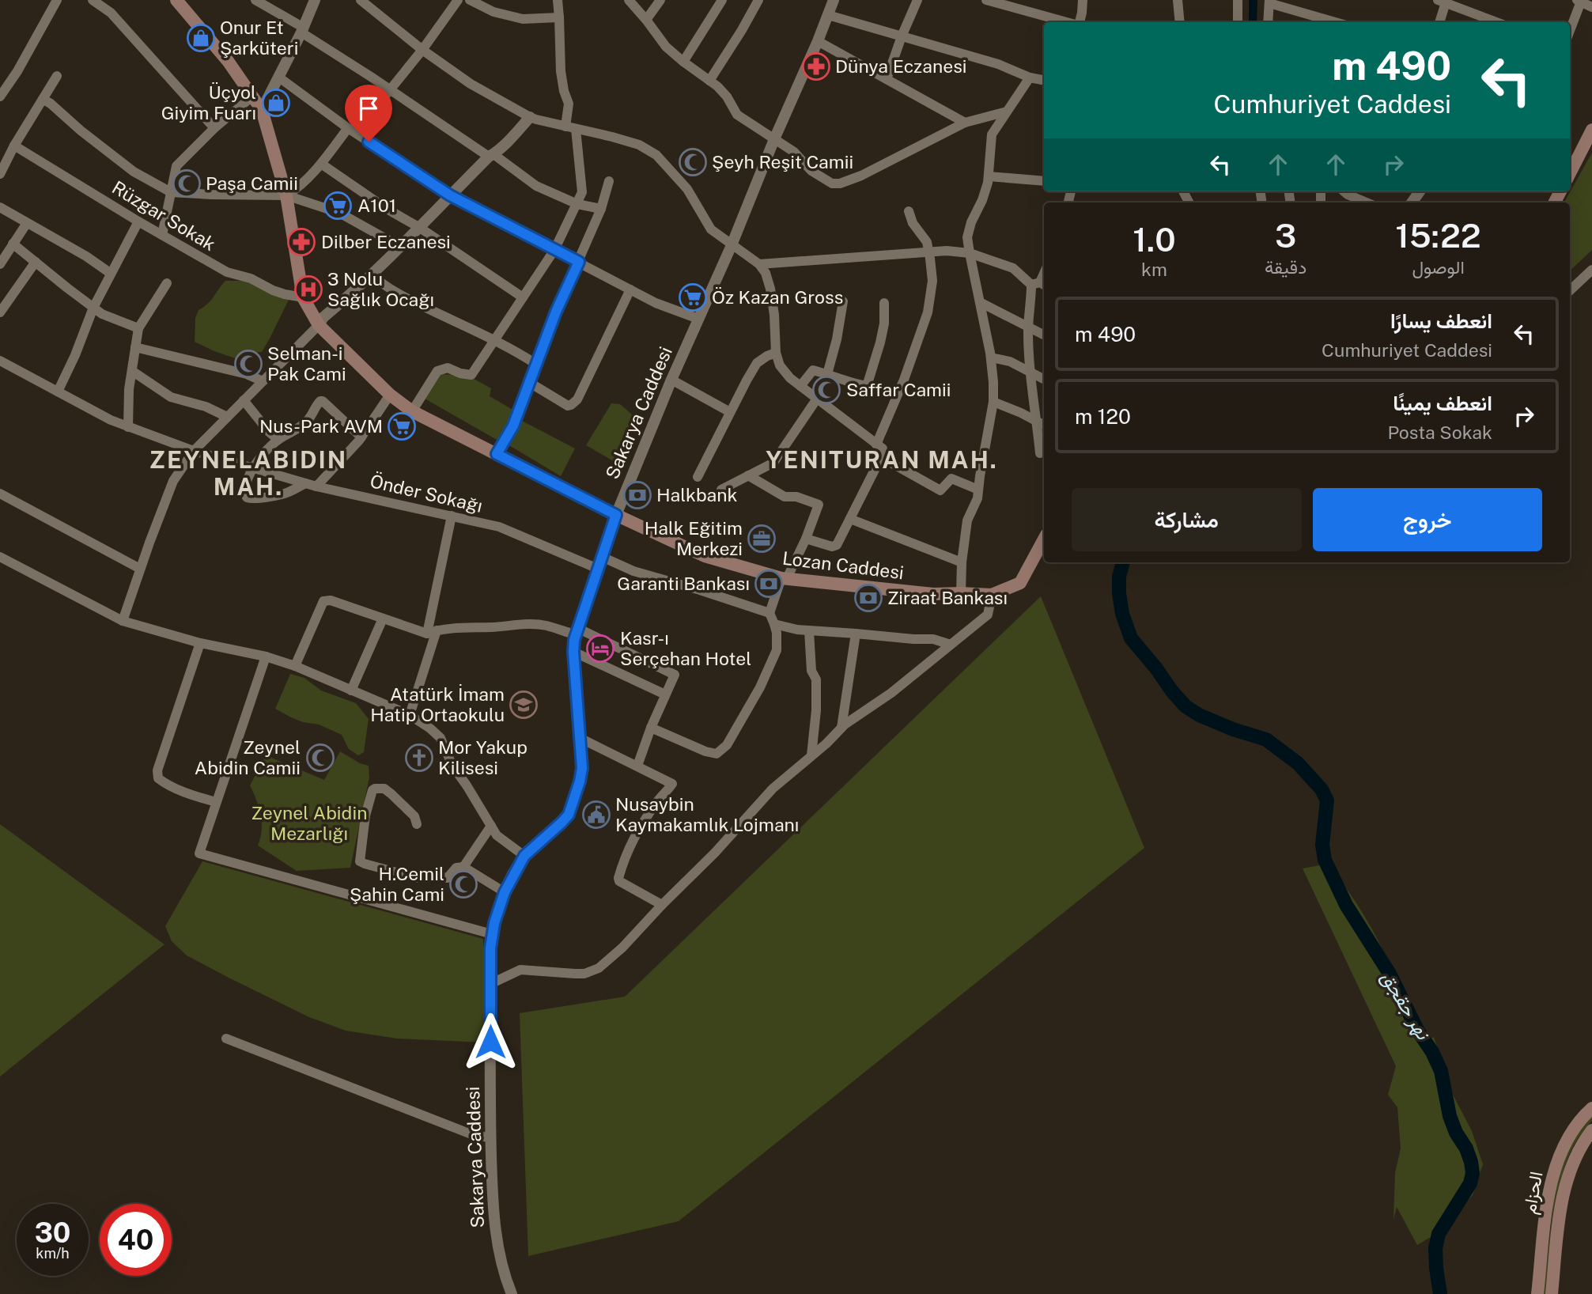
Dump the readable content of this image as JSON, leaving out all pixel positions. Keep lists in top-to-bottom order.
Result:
{
  "streets": {
    "main road": ["Lozan Caddesi", "الحزام"],
    "street": ["Rüzgar Sokak", "Sakarya Caddesi", "Önder Sokağı"]
  },
  "crossings": [
    ["Rüzgar Sokak", "Lozan Caddesi"],
    ["Sakarya Caddesi", "Önder Sokağı"],
    ["Sakarya Caddesi", "Lozan Caddesi"]
  ],
  "districts": ["ZEYNELABIDIN MAH.", "YENITURAN MAH."],
  "water": ["نهر جقجق"],
  "parks": ["Zeynel Abidin Mezarlığı"],
  "places": {
    "shop": ["Onur Et Şarküteri", "Üçyol Giyim Fuarı"],
    "pharmacy": ["Dünya Eczanesi", "Dilber Eczanesi"],
    "mosque": [
      "Şeyh Reşit Camii",
      "Paşa Camii",
      "Selman-i Pak Cami",
      "Saffar Camii",
      "Zeynel Abidin Camii",
      "H.Cemil Şahin Cami"
    ],
    "supermarket": ["A101", "Öz Kazan Gross", "Nus-Park AVM"],
    "hospital": ["3 Nolu Sağlık Ocağı"],
    "bank": ["Halkbank", "Garanti Bankası", "Ziraat Bankası"],
    "office": ["Halk Eğitim Merkezi"],
    "hotel": ["Kasr-ı Serçehan Hotel"],
    "school or university": ["Atatürk İmam Hatip Ortaokulu"],
    "church": ["Mor Yakup Kilisesi"],
    "public building": ["Nusaybin Kaymakamlık Lojmanı"]
  },
  "page": {
    "turn": ["490 m", "Cumhuriyet Caddesi"],
    "eta": [
      "15:22",
      "الوصول",
      "3",
      "دقيقة",
      "1.0",
      "km"
    ],
    "list": [
      {
        "name": "انعطف يسارًا",
        "note": "Cumhuriyet Caddesi",
        "value": "490 m"
      },
      {
        "name": "انعطف يمينًا",
        "note": "Posta Sokak",
        "value": "120 m"
      }
    ],
    "buttons": ["خروج", "مشاركة"],
    "speed": "30 km/h",
    "limit": "40"
  }
}
